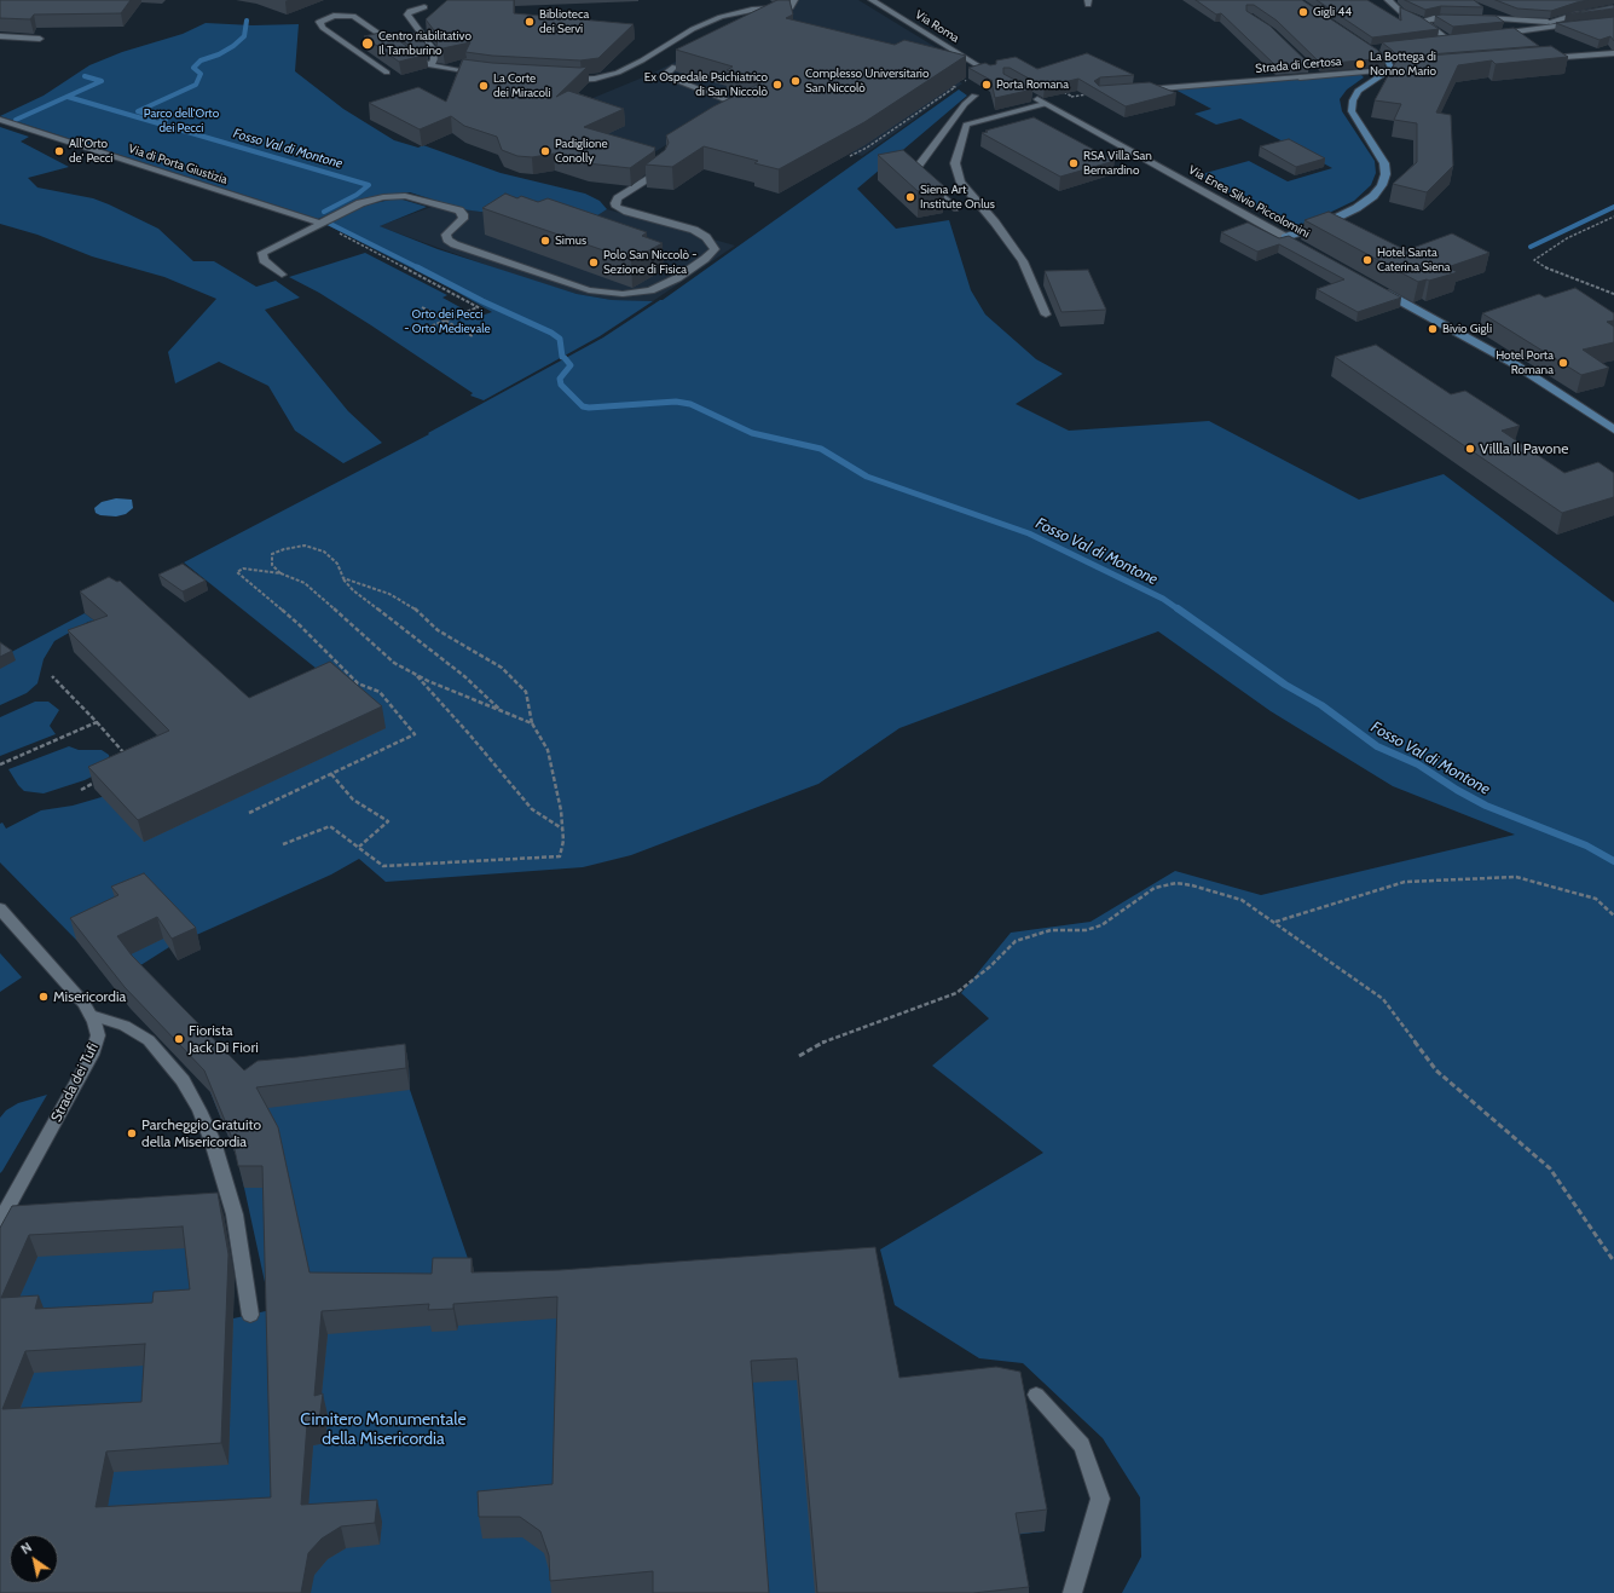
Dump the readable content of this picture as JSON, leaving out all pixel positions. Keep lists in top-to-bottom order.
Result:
{
  "streets": {
    "main road": ["Via Enea Silvio Piccolomini"],
    "street": [
      "Via Roma",
      "Strada di Certosa",
      "Via di Porta Giustizia",
      "Strada dei Tufi"
    ]
  },
  "water": ["Fosso Val di Montone"],
  "parks": ["Parco dell'Orto dei Pecci", "Orto dei Pecci - Orto Medievale", "Cimitero Monumentale della Misericordia"],
  "places": [
    "Gigli 44",
    "Biblioteca dei Servi",
    "Centro riabilitativo Il Tamburino",
    "La Bottega di Nonno Mario",
    "Complesso Universitario San Niccolò",
    "Ex Ospedale Psichiatrico di San Niccolò",
    "Porta Romana",
    "La Corte dei Miracoli",
    "All’Orto de' Pecci",
    "Padiglione Conolly",
    "RSA Villa San Bernardino",
    "Siena Art Institute Onlus",
    "Simus",
    "Hotel Santa Caterina Siena",
    "Polo San Niccolò - Sezione di Fisica",
    "Bivio Gigli",
    "Hotel Porta Romana",
    "Villla Il Pavone",
    "Misericordia",
    "Fiorista Jack Di Fiori",
    "Parcheggio Gratuito della Misericordia"
  ],
  "north": "top left"
}
